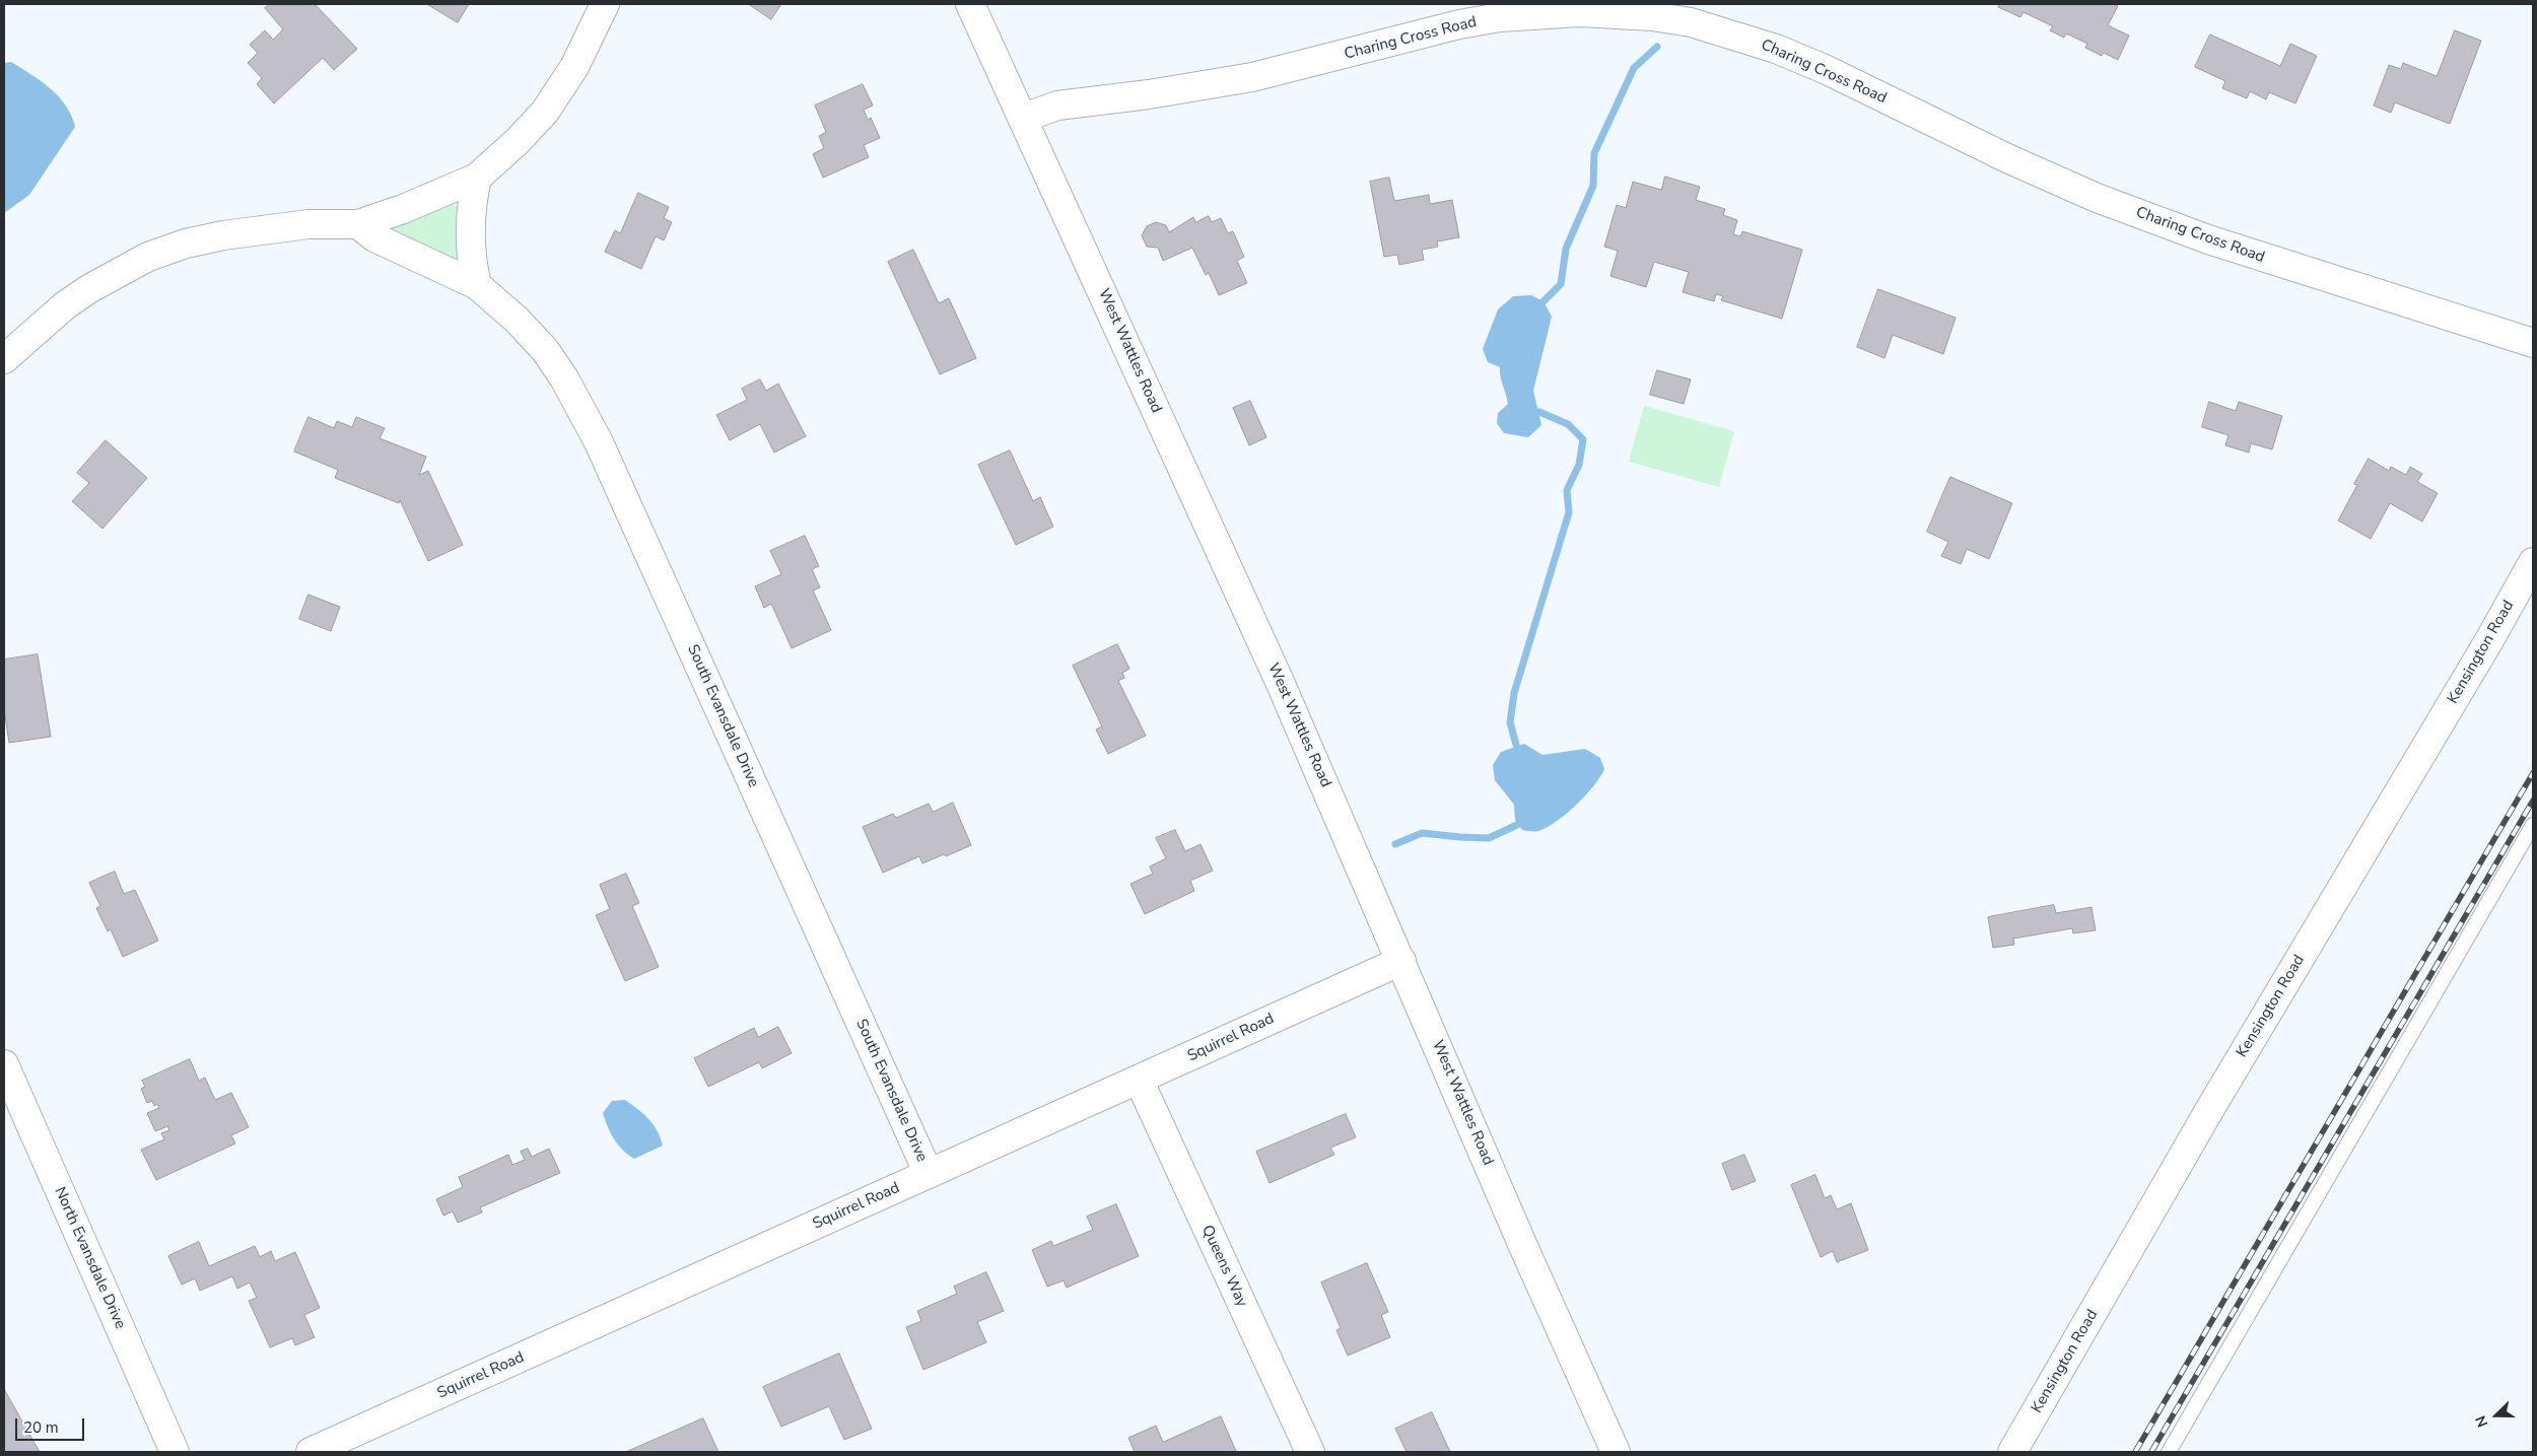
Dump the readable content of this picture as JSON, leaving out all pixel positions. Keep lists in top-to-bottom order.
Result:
{
  "streets": {
    "street": [
      "Charing Cross Road",
      "West Wattles Road",
      "Kensington Road",
      "South Evansdale Drive",
      "Squirrel Road",
      "North Evansdale Drive",
      "Queens Way"
    ]
  },
  "crossings": [
    ["Charing Cross Road", "West Wattles Road"],
    ["West Wattles Road", "Squirrel Road"],
    ["South Evansdale Drive", "Squirrel Road"],
    ["Squirrel Road", "Queens Way"]
  ],
  "scale_bar": "20 m",
  "north": "left"
}
